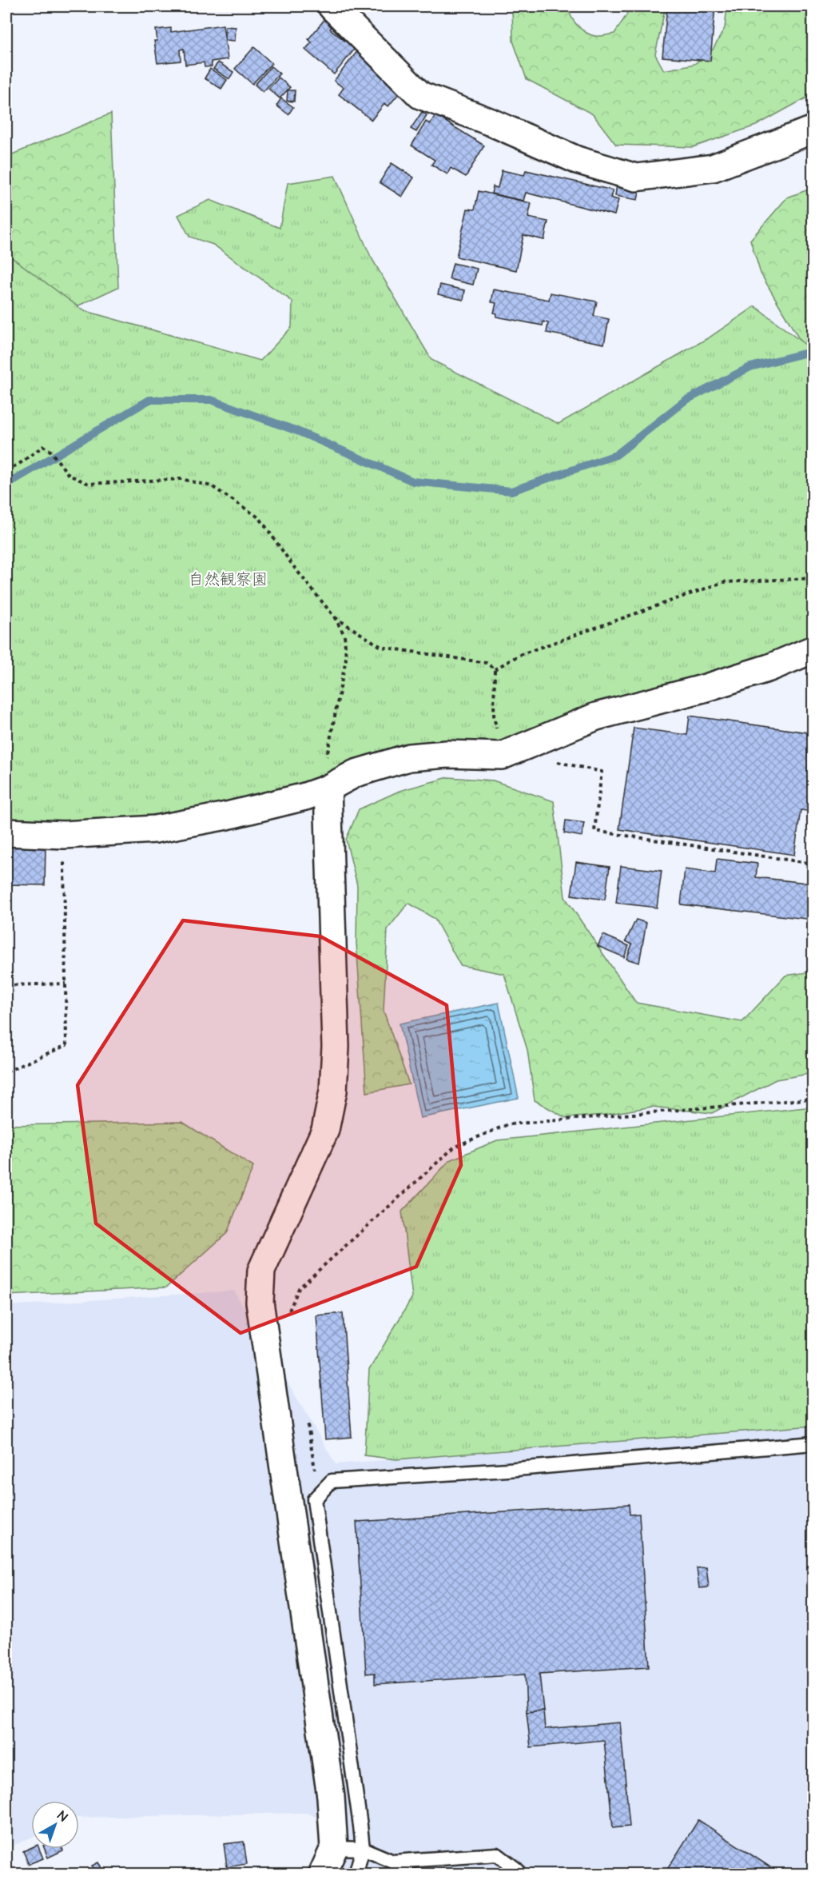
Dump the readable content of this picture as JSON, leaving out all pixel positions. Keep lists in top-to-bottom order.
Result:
{
  "parks": ["自然観察園"],
  "north": "top right"
}
